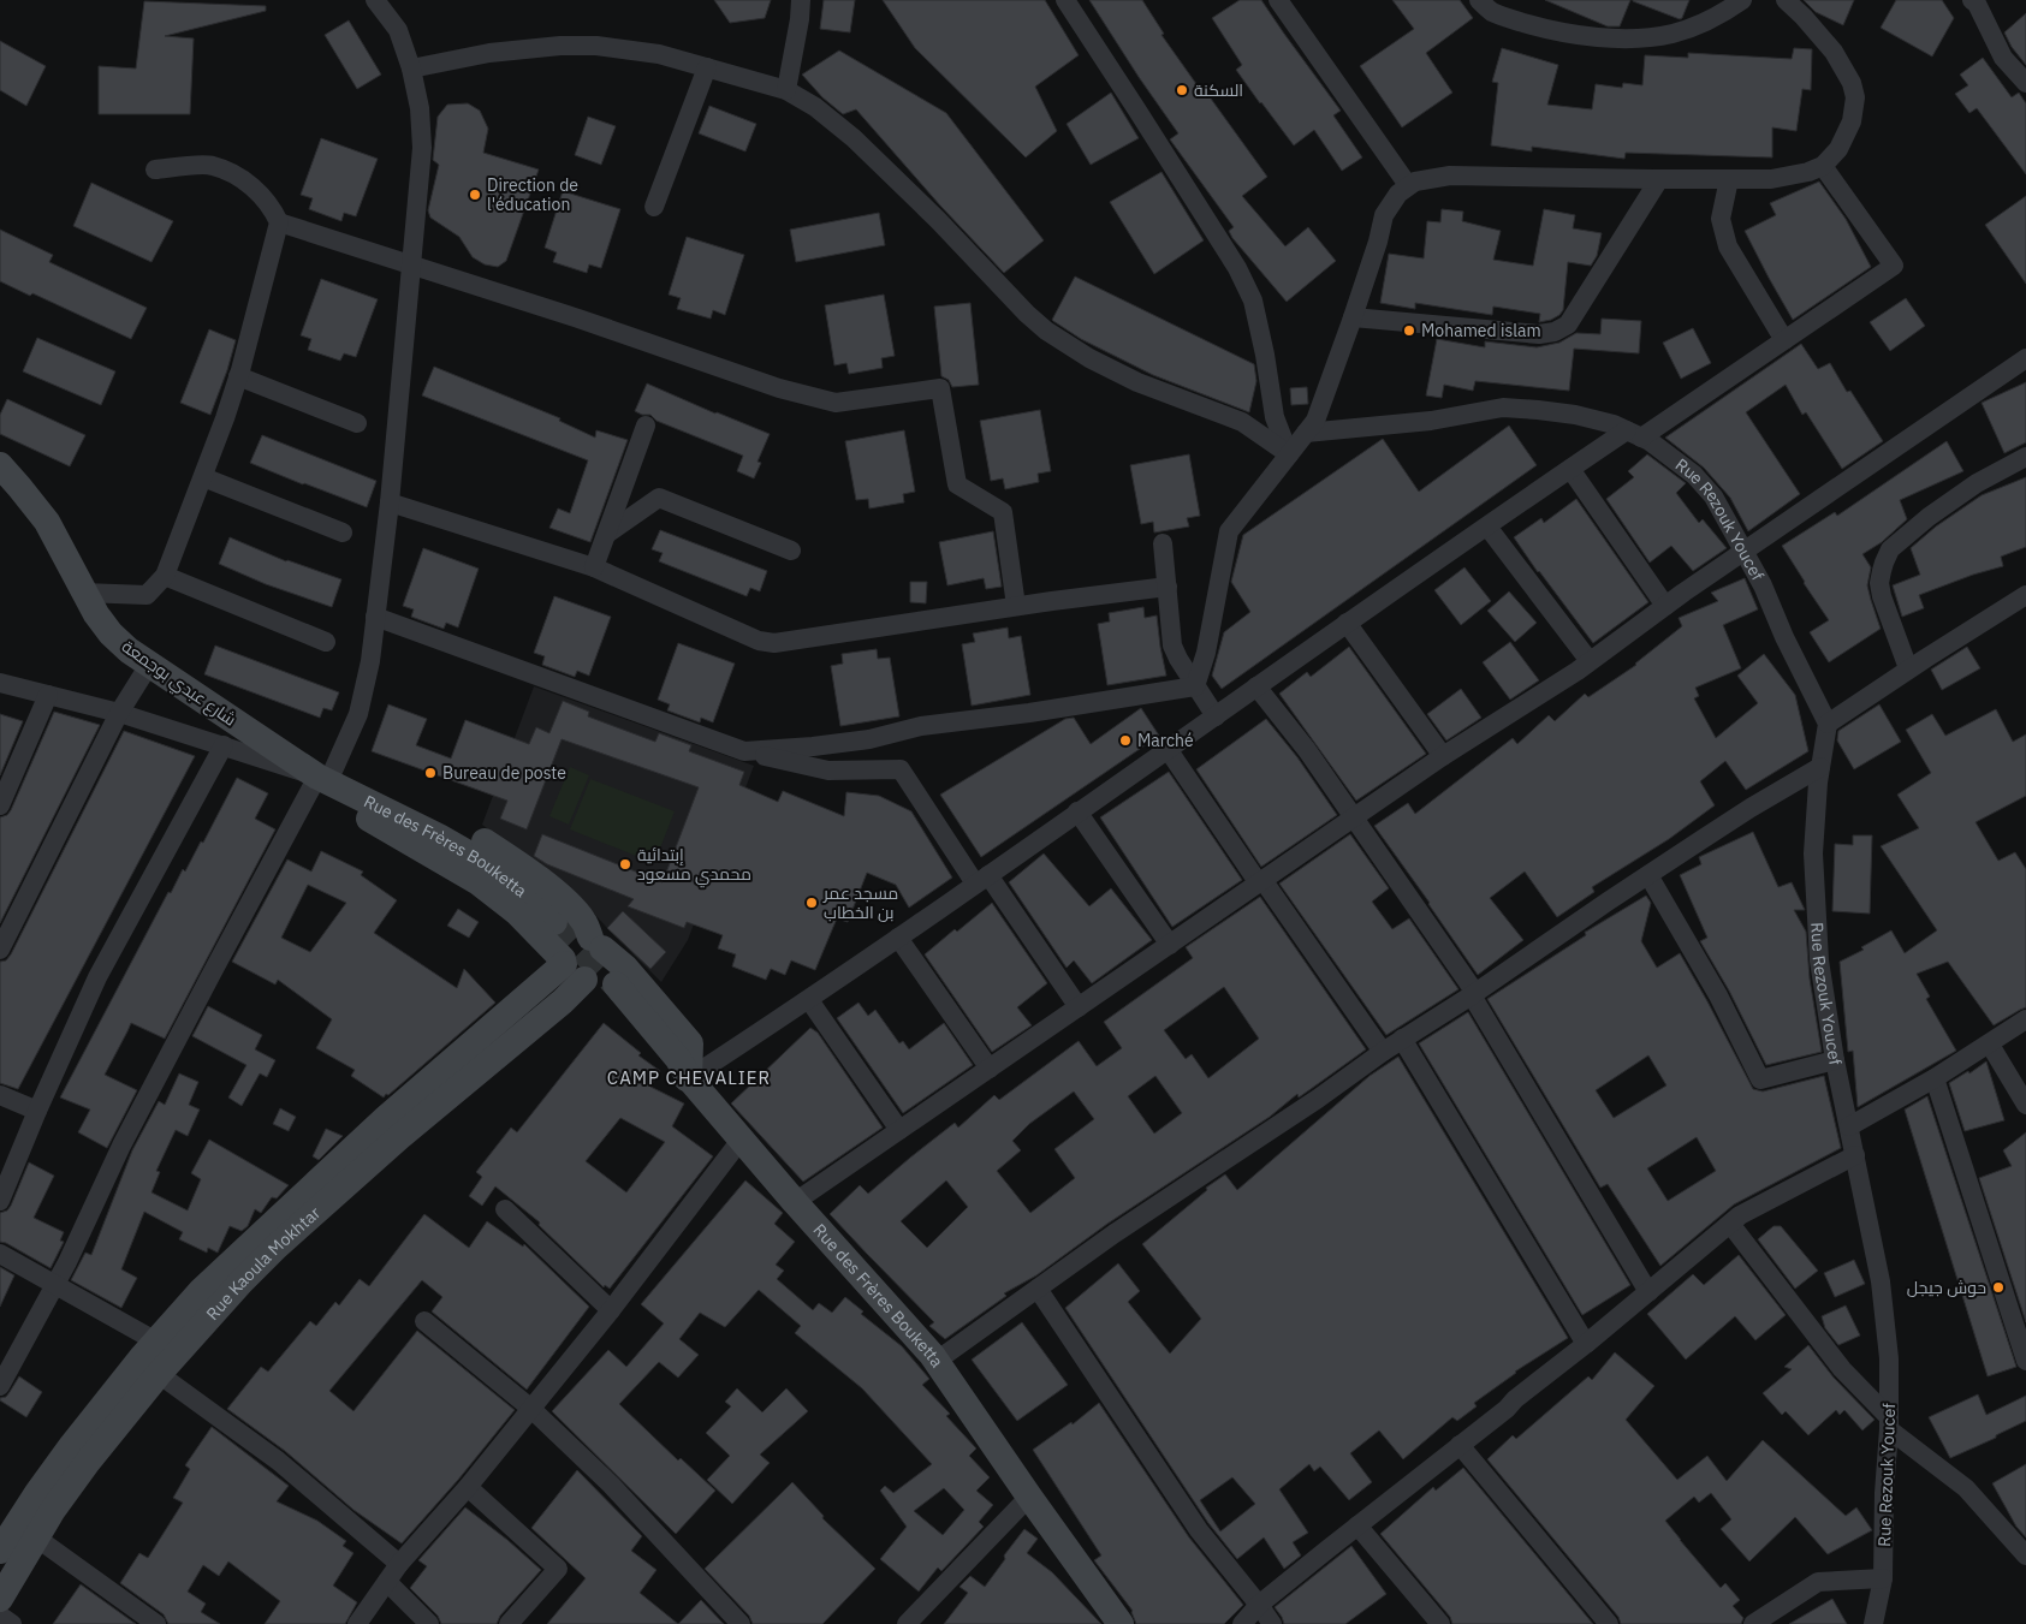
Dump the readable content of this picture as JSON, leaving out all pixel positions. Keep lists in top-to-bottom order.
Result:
{
  "streets": {
    "main road": ["شارع عبدي بوجمعة", "Rue des Frères Bouketta", "Rue Kaoula Mokhtar"],
    "street": ["Rue Rezouk Youcef"]
  },
  "crossings": [
    ["شارع عبدي بوجمعة", "Rue des Frères Bouketta"]
  ],
  "districts": ["CAMP CHEVALIER"],
  "places": [
    "السكنة",
    "Direction de l'éducation",
    "Mohamed islam",
    "Marché",
    "Bureau de poste",
    "إبتدائية محمدي مسعود",
    "مسجد عمر بن الخطاب",
    "حوش جيجل"
  ]
}
